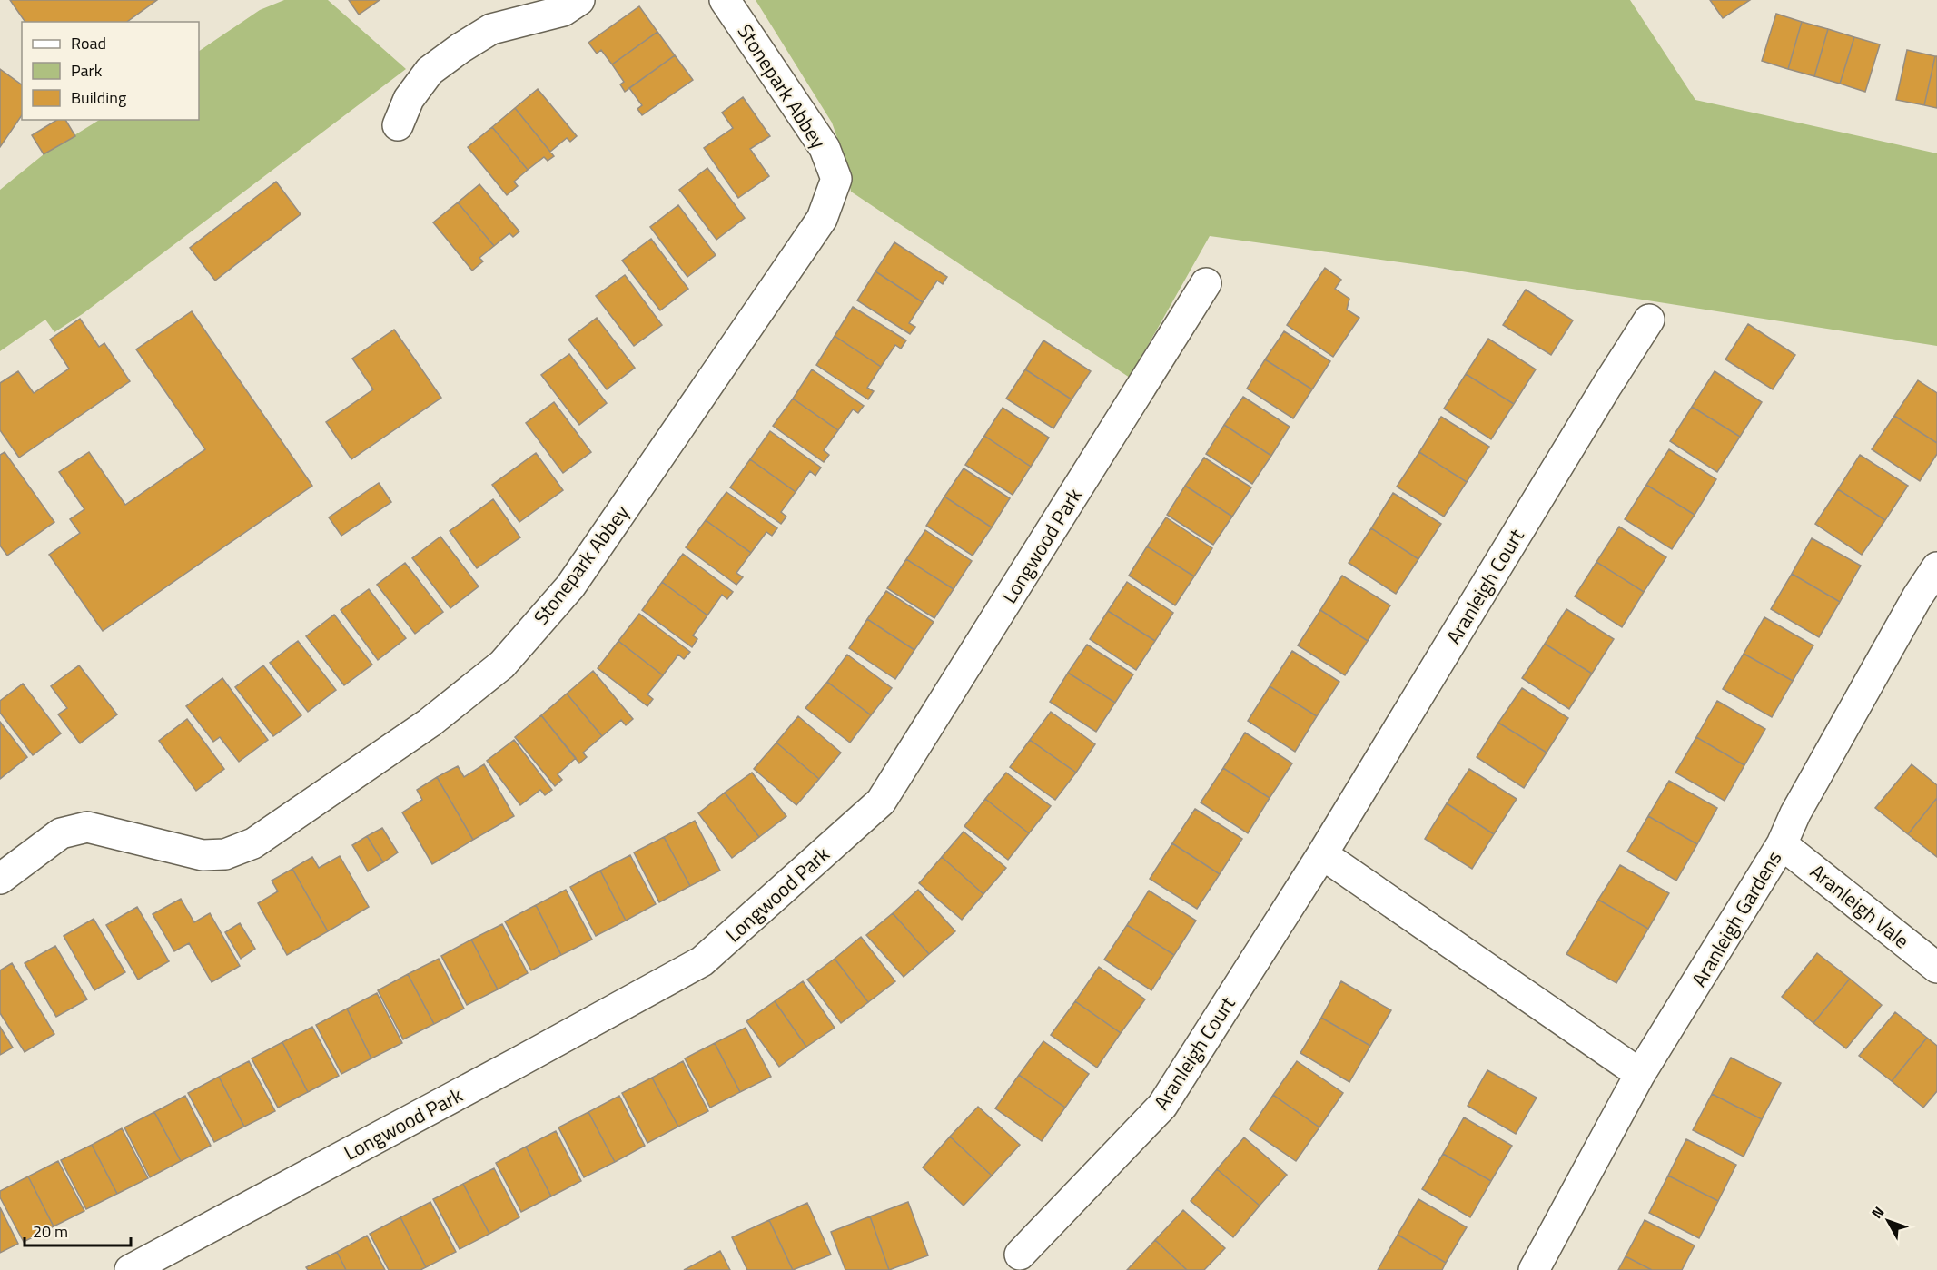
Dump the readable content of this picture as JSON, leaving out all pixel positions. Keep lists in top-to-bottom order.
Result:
{
  "streets": {
    "street": [
      "Stonepark Abbey",
      "Longwood Park",
      "Aranleigh Court",
      "Aranleigh Vale",
      "Aranleigh Gardens"
    ]
  },
  "crossings": [
    ["Aranleigh Vale", "Aranleigh Gardens"]
  ],
  "legend": ["Road", "Park", "Building"],
  "scale_bar": "20 m",
  "north": "top left"
}
